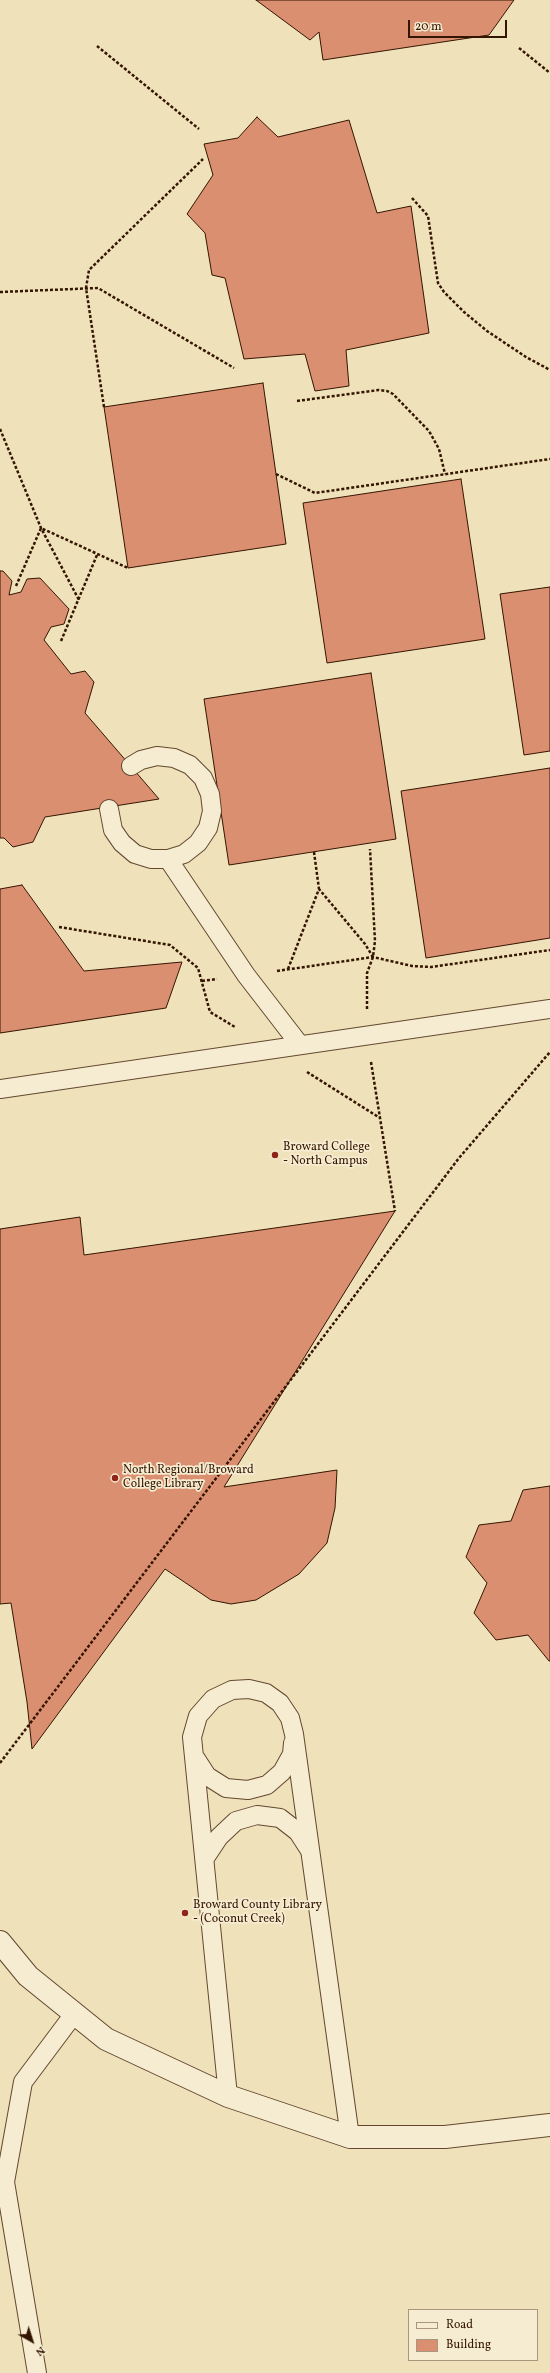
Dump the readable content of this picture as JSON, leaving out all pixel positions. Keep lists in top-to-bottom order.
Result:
{
  "places": ["Broward College - North Campus", "North Regional/Broward College Library", "Broward County Library - (Coconut Creek)"],
  "legend": ["Road", "Building"],
  "scale_bar": "20 m",
  "north": "bottom right"
}
